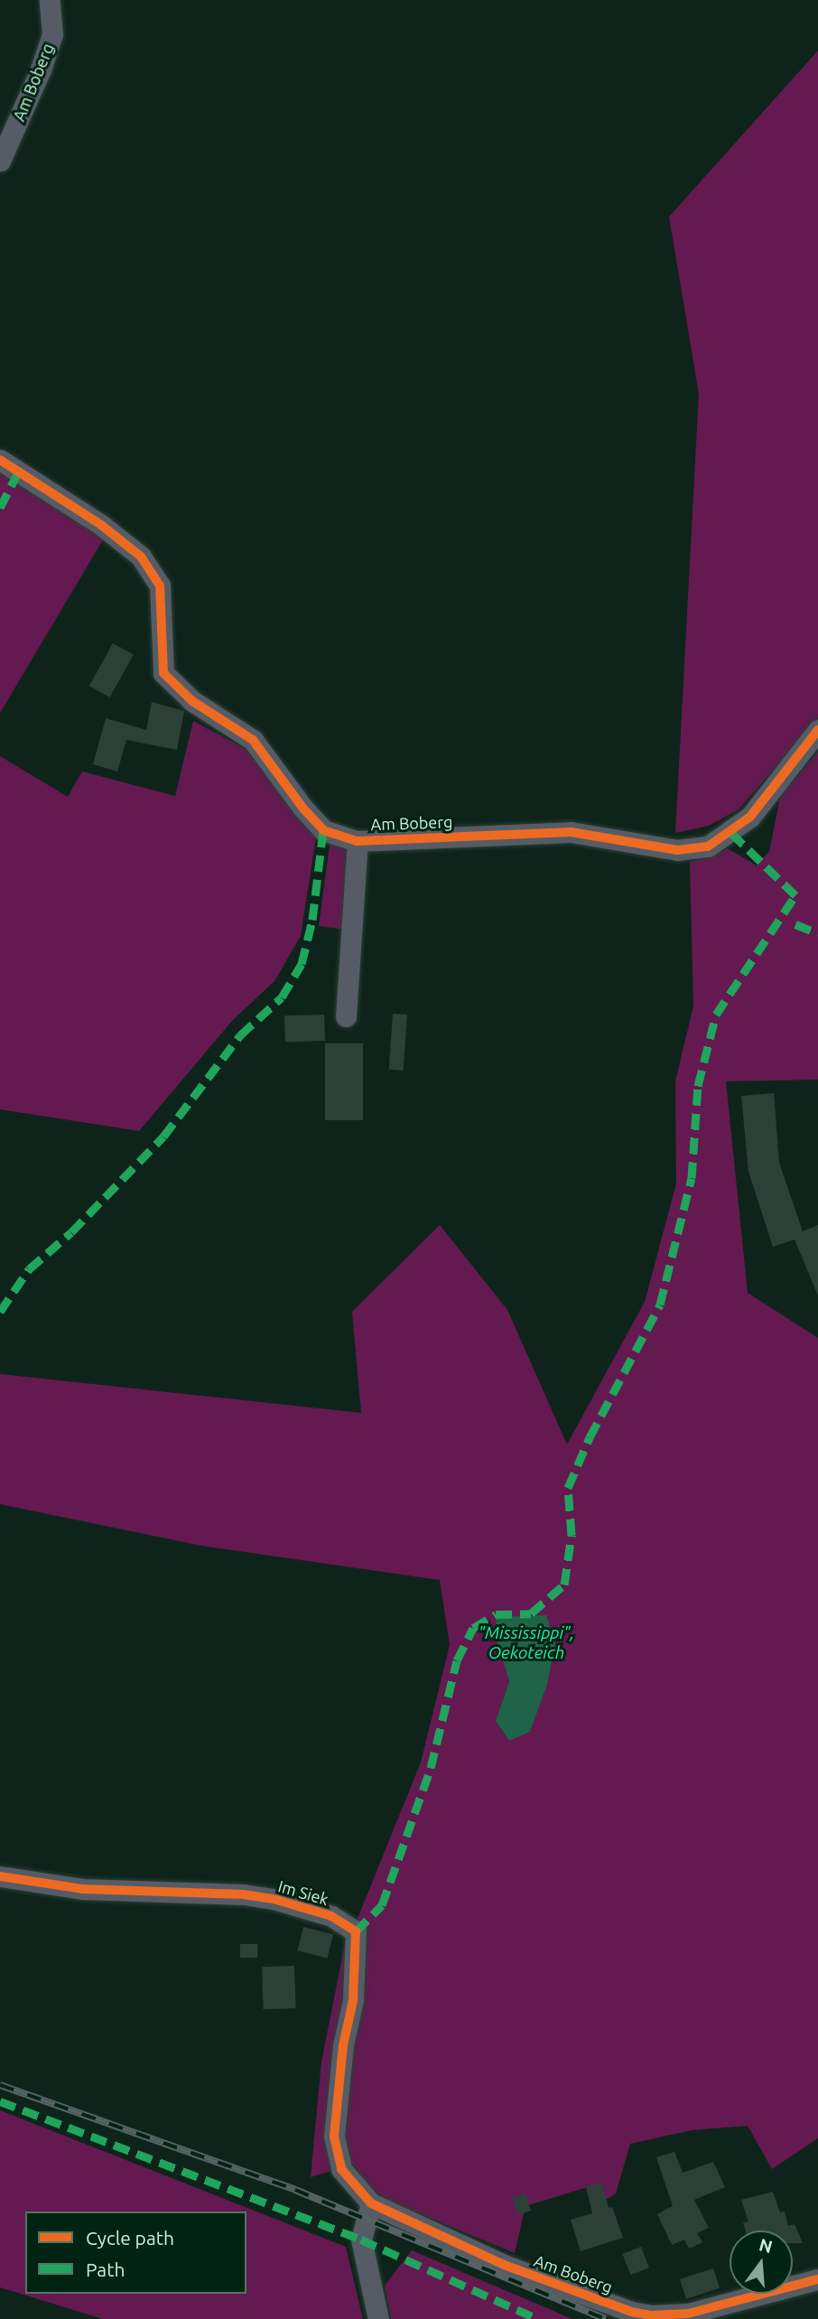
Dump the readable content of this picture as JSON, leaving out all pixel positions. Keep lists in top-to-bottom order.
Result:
{
  "streets": {
    "street": ["Am Boberg", "Im Siek"]
  },
  "crossings": [
    ["Am Boberg", "Im Siek"]
  ],
  "water": ["\"Mississippi\", Oekoteich"],
  "legend": ["Cycle path", "Path"],
  "north": "top"
}
